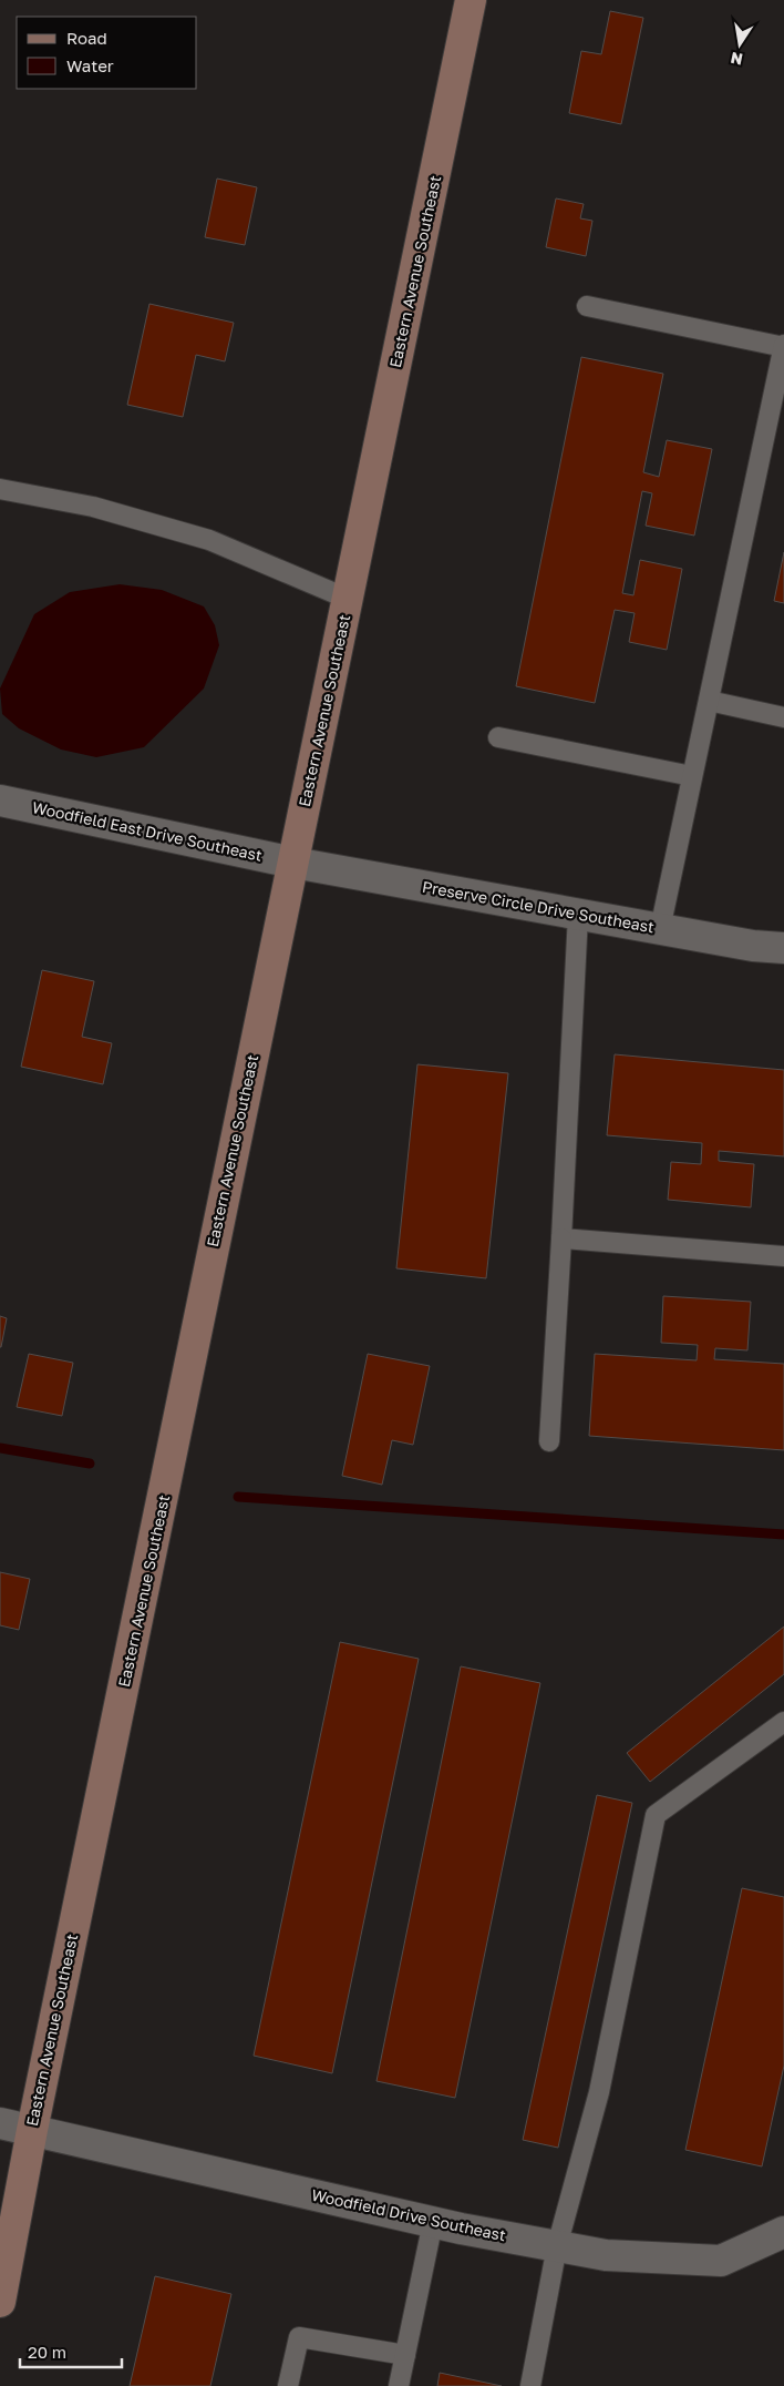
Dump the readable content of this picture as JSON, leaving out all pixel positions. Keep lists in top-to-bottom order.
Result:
{
  "streets": {
    "street": [
      "Eastern Avenue Southeast",
      "Woodfield East Drive Southeast",
      "Preserve Circle Drive Southeast",
      "Woodfield Drive Southeast"
    ]
  },
  "crossings": [
    ["Eastern Avenue Southeast", "Woodfield East Drive Southeast"],
    ["Eastern Avenue Southeast", "Preserve Circle Drive Southeast"],
    ["Eastern Avenue Southeast", "Woodfield Drive Southeast"],
    ["Woodfield East Drive Southeast", "Preserve Circle Drive Southeast"]
  ],
  "legend": ["Road", "Water"],
  "scale_bar": "20 m",
  "north": "bottom"
}
